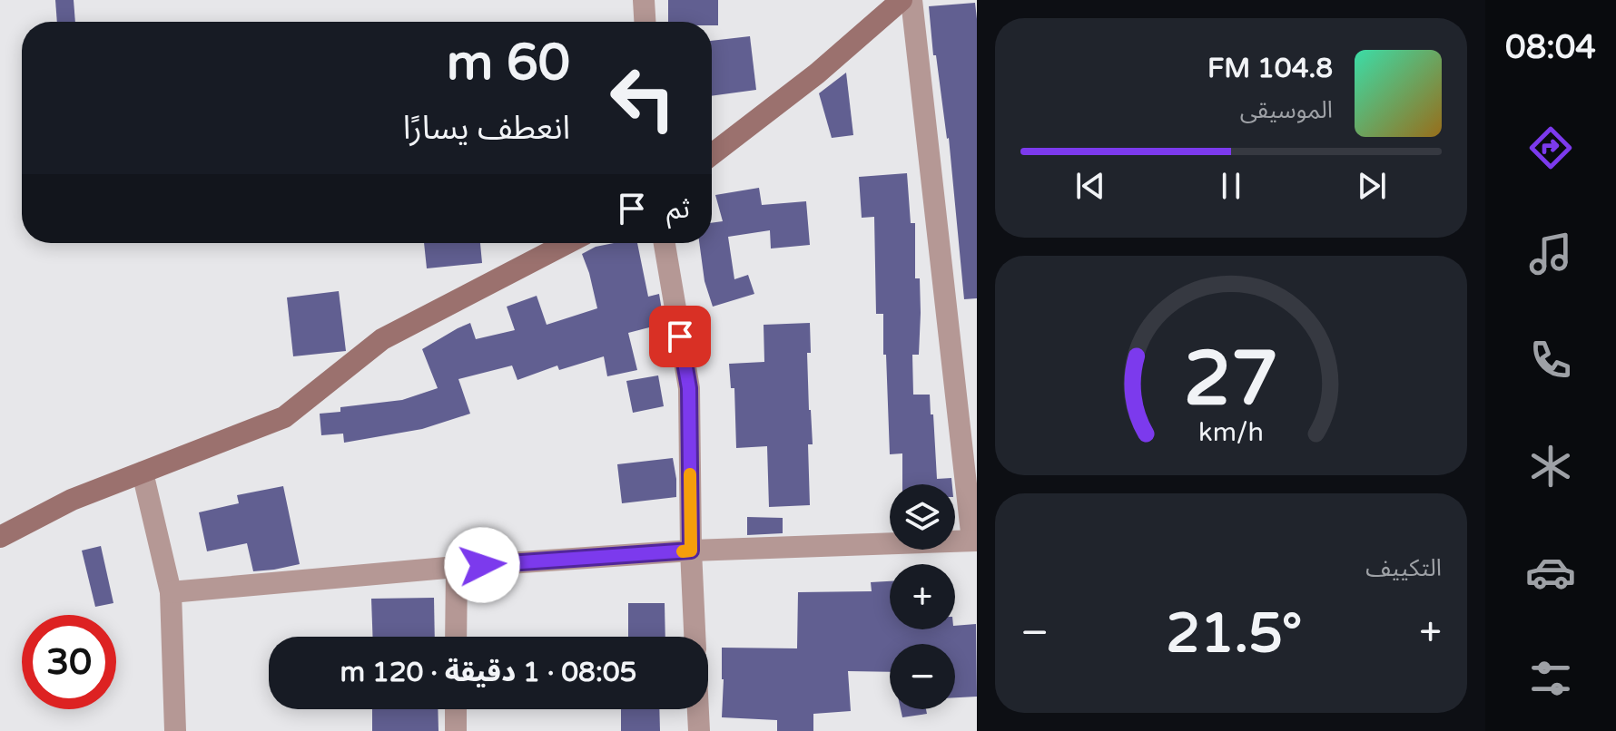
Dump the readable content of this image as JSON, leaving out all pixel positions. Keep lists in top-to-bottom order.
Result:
{
  "page": {
    "tabs": "08:04",
    "turn": ["60 m", "انعطف يسارًا"],
    "song": ["104.8 FM", "الموسيقى"],
    "then": "ثم",
    "map_buttons": ["+", "−"],
    "tile": "التكييف",
    "heat": ["−", "21.5°", "+"],
    "limit": "30",
    "trip": "08:05 · 1 دقيقة · 120 m",
    "gauge": ["27", "km/h"]
  }
}
